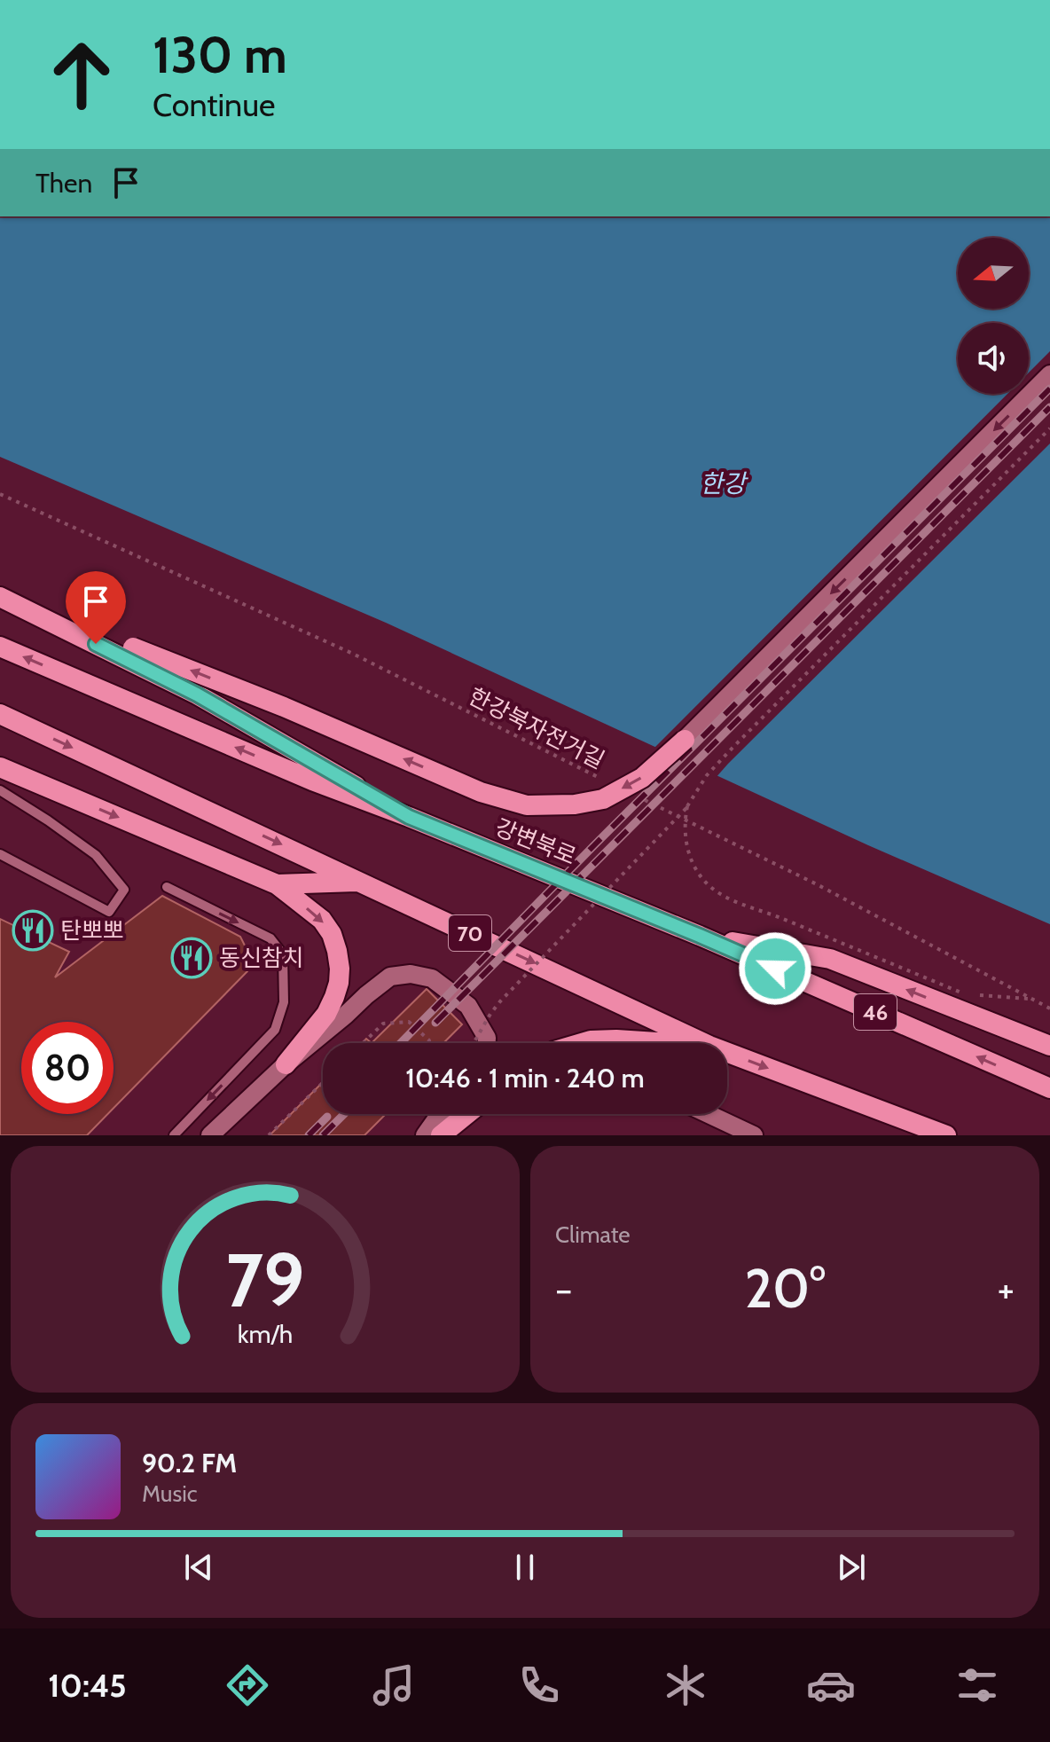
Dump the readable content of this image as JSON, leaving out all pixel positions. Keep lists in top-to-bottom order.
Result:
{
  "streets": {
    "highway": ["강변북로", "70", "46"],
    "path": ["한강북자전거길"]
  },
  "water": ["한강"],
  "places": {
    "restaurant": ["탄뽀뽀", "동신참치"]
  },
  "north": "left",
  "page": {
    "turn": ["130 m", "Continue"],
    "then": "Then",
    "limit": "80",
    "trip": "10:46 · 1 min · 240 m",
    "tile": "Climate",
    "heat": ["−", "20°", "+"],
    "song": ["90.2 FM", "Music"],
    "tabs": "10:45",
    "gauge": ["79", "km/h"]
  }
}
